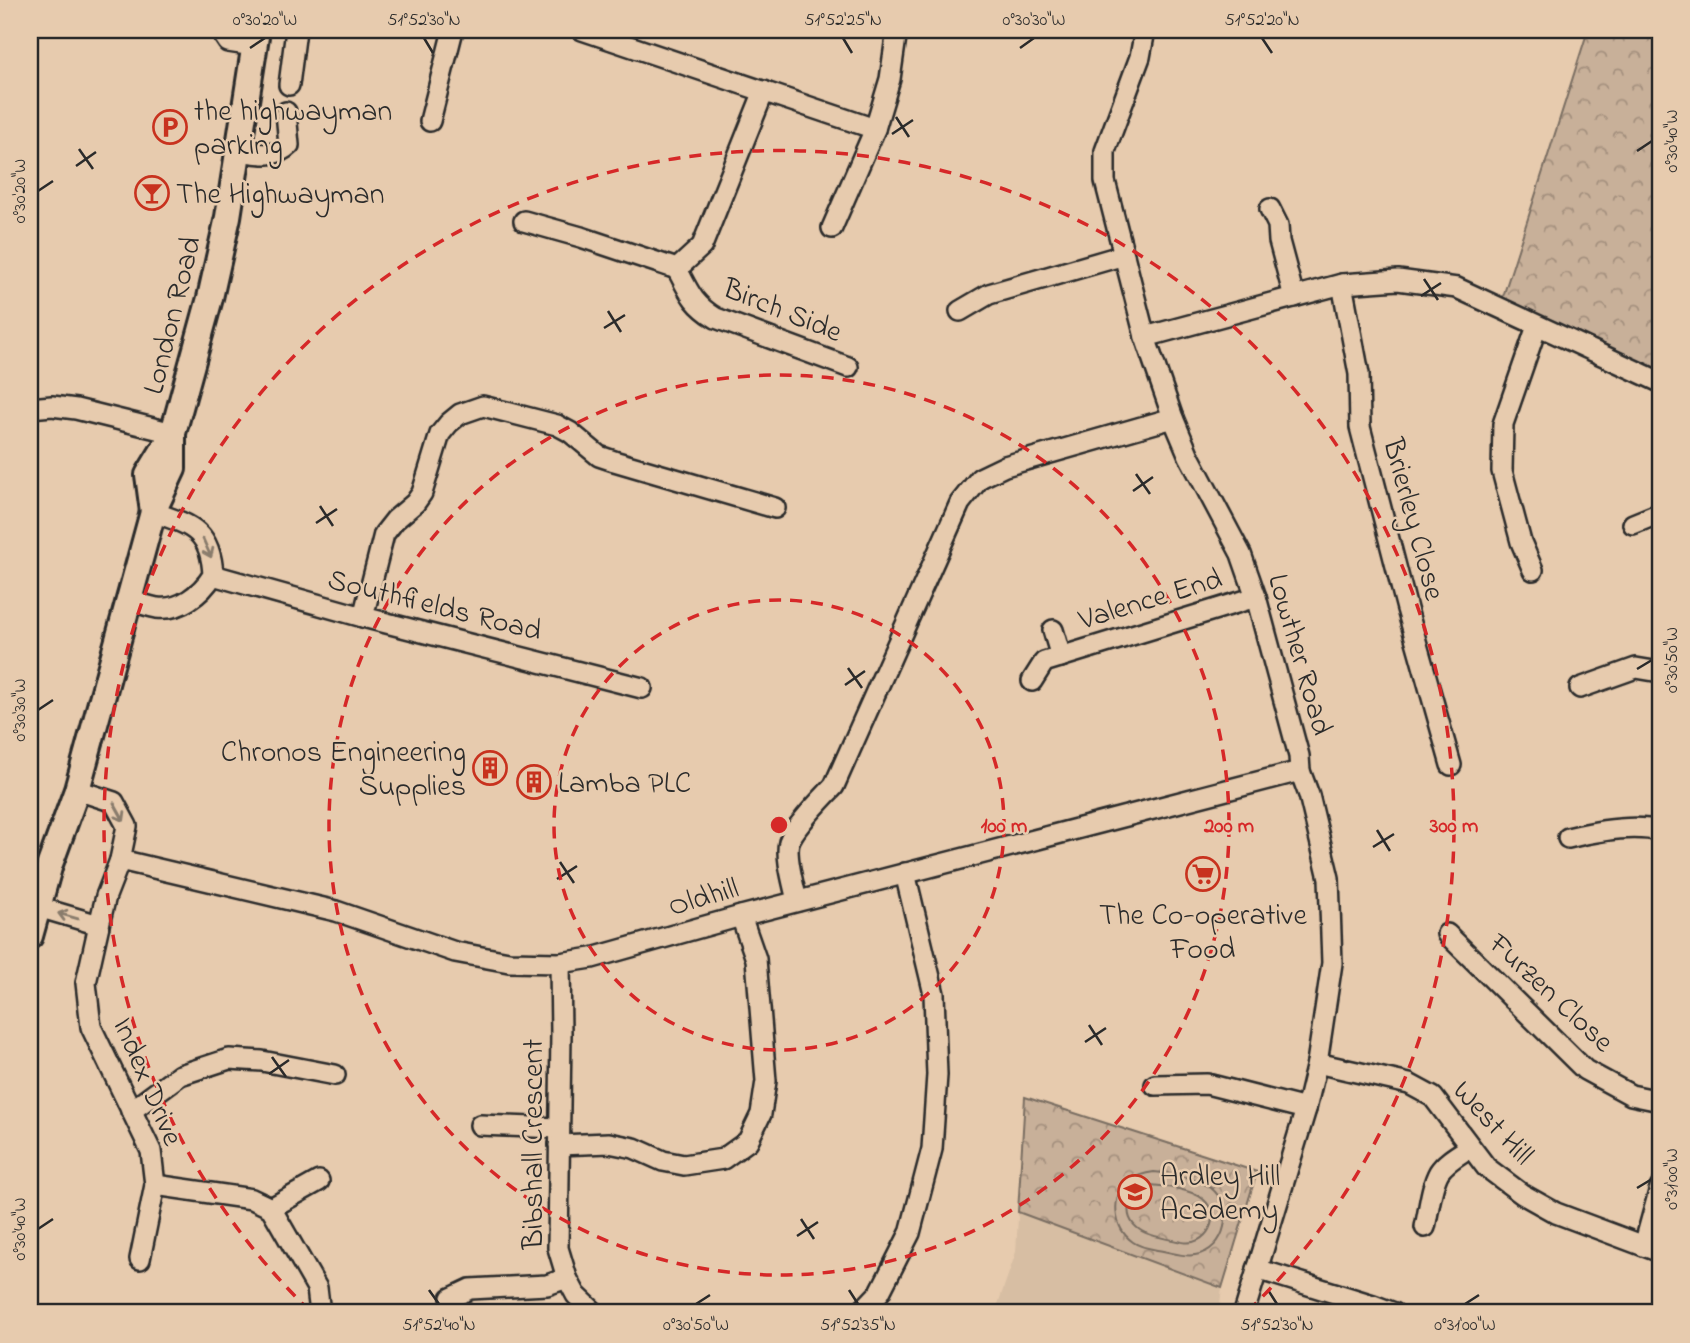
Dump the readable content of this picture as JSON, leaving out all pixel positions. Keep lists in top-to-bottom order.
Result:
{
  "streets": {
    "main road": ["London Road"],
    "street": [
      "Birch Side",
      "Brierley Close",
      "Valence End",
      "Southfields Road",
      "Lowther Road",
      "Oldhill",
      "Furzen Close",
      "Index Drive",
      "West Hill",
      "Bibshall Crescent"
    ]
  },
  "crossings": [
    ["London Road", "Index Drive"],
    ["Valence End", "Lowther Road"],
    ["Lowther Road", "Oldhill"],
    ["Lowther Road", "West Hill"],
    ["Oldhill", "Index Drive"],
    ["Oldhill", "Bibshall Crescent"]
  ],
  "places": {
    "parking": ["the highwayman parking"],
    "bar": ["The Highwayman"],
    "building": ["Chronos Engineering Supplies", "Lamba PLC"],
    "supermarket": ["The Co-operative Food"],
    "school or university": ["Ardley Hill Academy"]
  },
  "coordinates": [
    "0°30'20\"W",
    "51°52'30\"N",
    "51°52'25\"N",
    "0°30'30\"W",
    "51°52'20\"N",
    "0°30'40\"W",
    "0°30'50\"W",
    "0°31'00\"W",
    "51°52'40\"N",
    "51°52'35\"N"
  ],
  "rings": ["100 m", "200 m", "300 m"]
}
